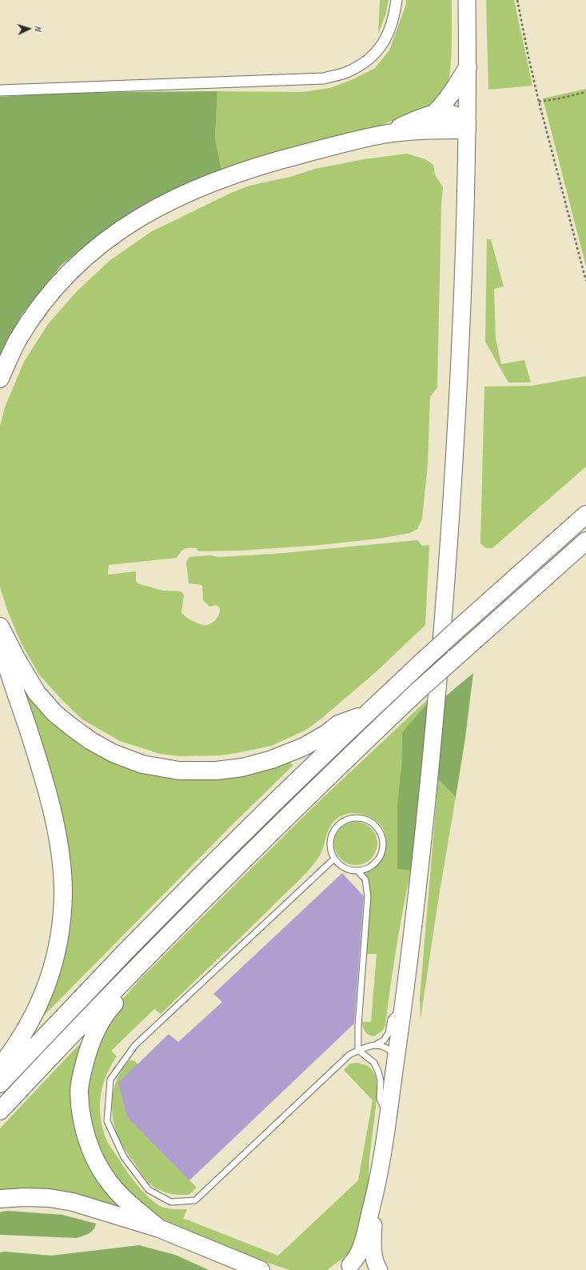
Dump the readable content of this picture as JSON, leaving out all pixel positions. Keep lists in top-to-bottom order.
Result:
{
  "north": "right"
}
